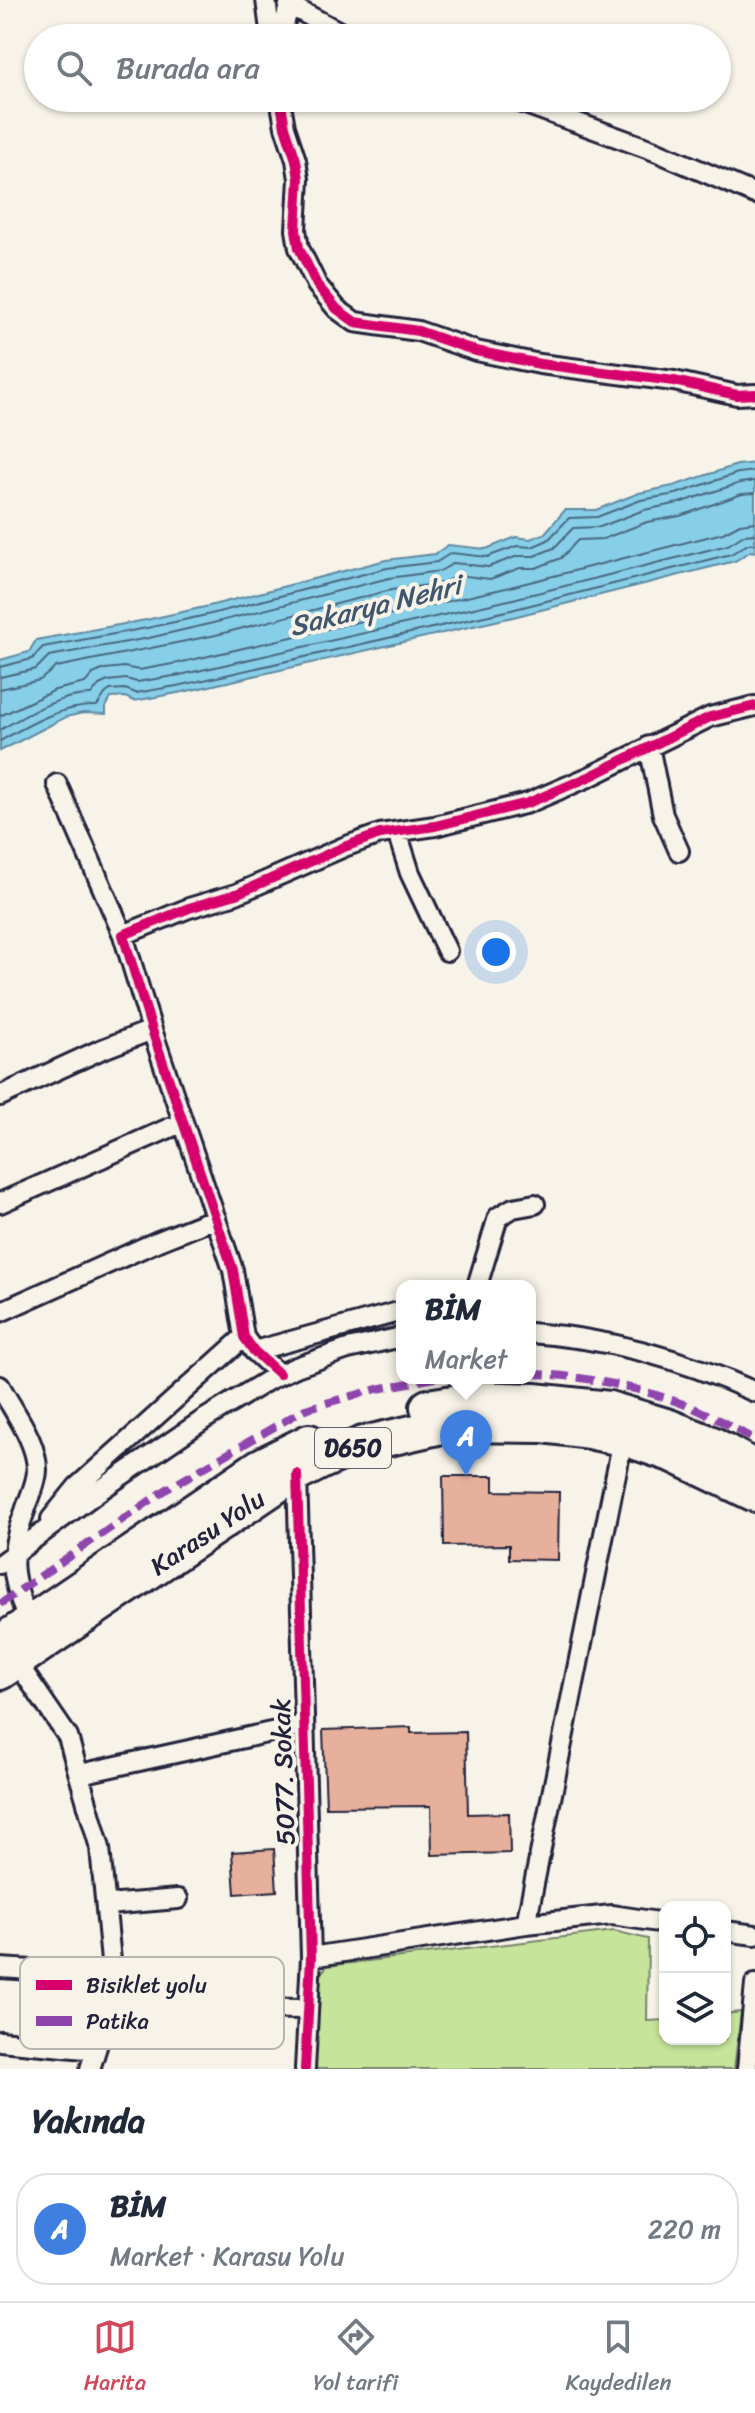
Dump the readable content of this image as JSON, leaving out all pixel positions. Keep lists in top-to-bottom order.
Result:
{
  "streets": {
    "highway": ["D650", "Karasu Yolu"],
    "street": ["5077. Sokak"]
  },
  "crossings": [
    ["Karasu Yolu", "5077. Sokak"]
  ],
  "water": ["Sakarya Nehri"],
  "legend": ["Bisiklet yolu", "Patika"],
  "page": {
    "search": "Burada ara",
    "popup": ["BİM", "Market"],
    "pins": "A",
    "heading": "Yakında",
    "list": [
      {
        "mark": "A",
        "name": "BİM",
        "note": "Market · Karasu Yolu",
        "value": "220 m"
      }
    ],
    "nav": ["Harita", "Yol tarifi", "Kaydedilen"]
  }
}
